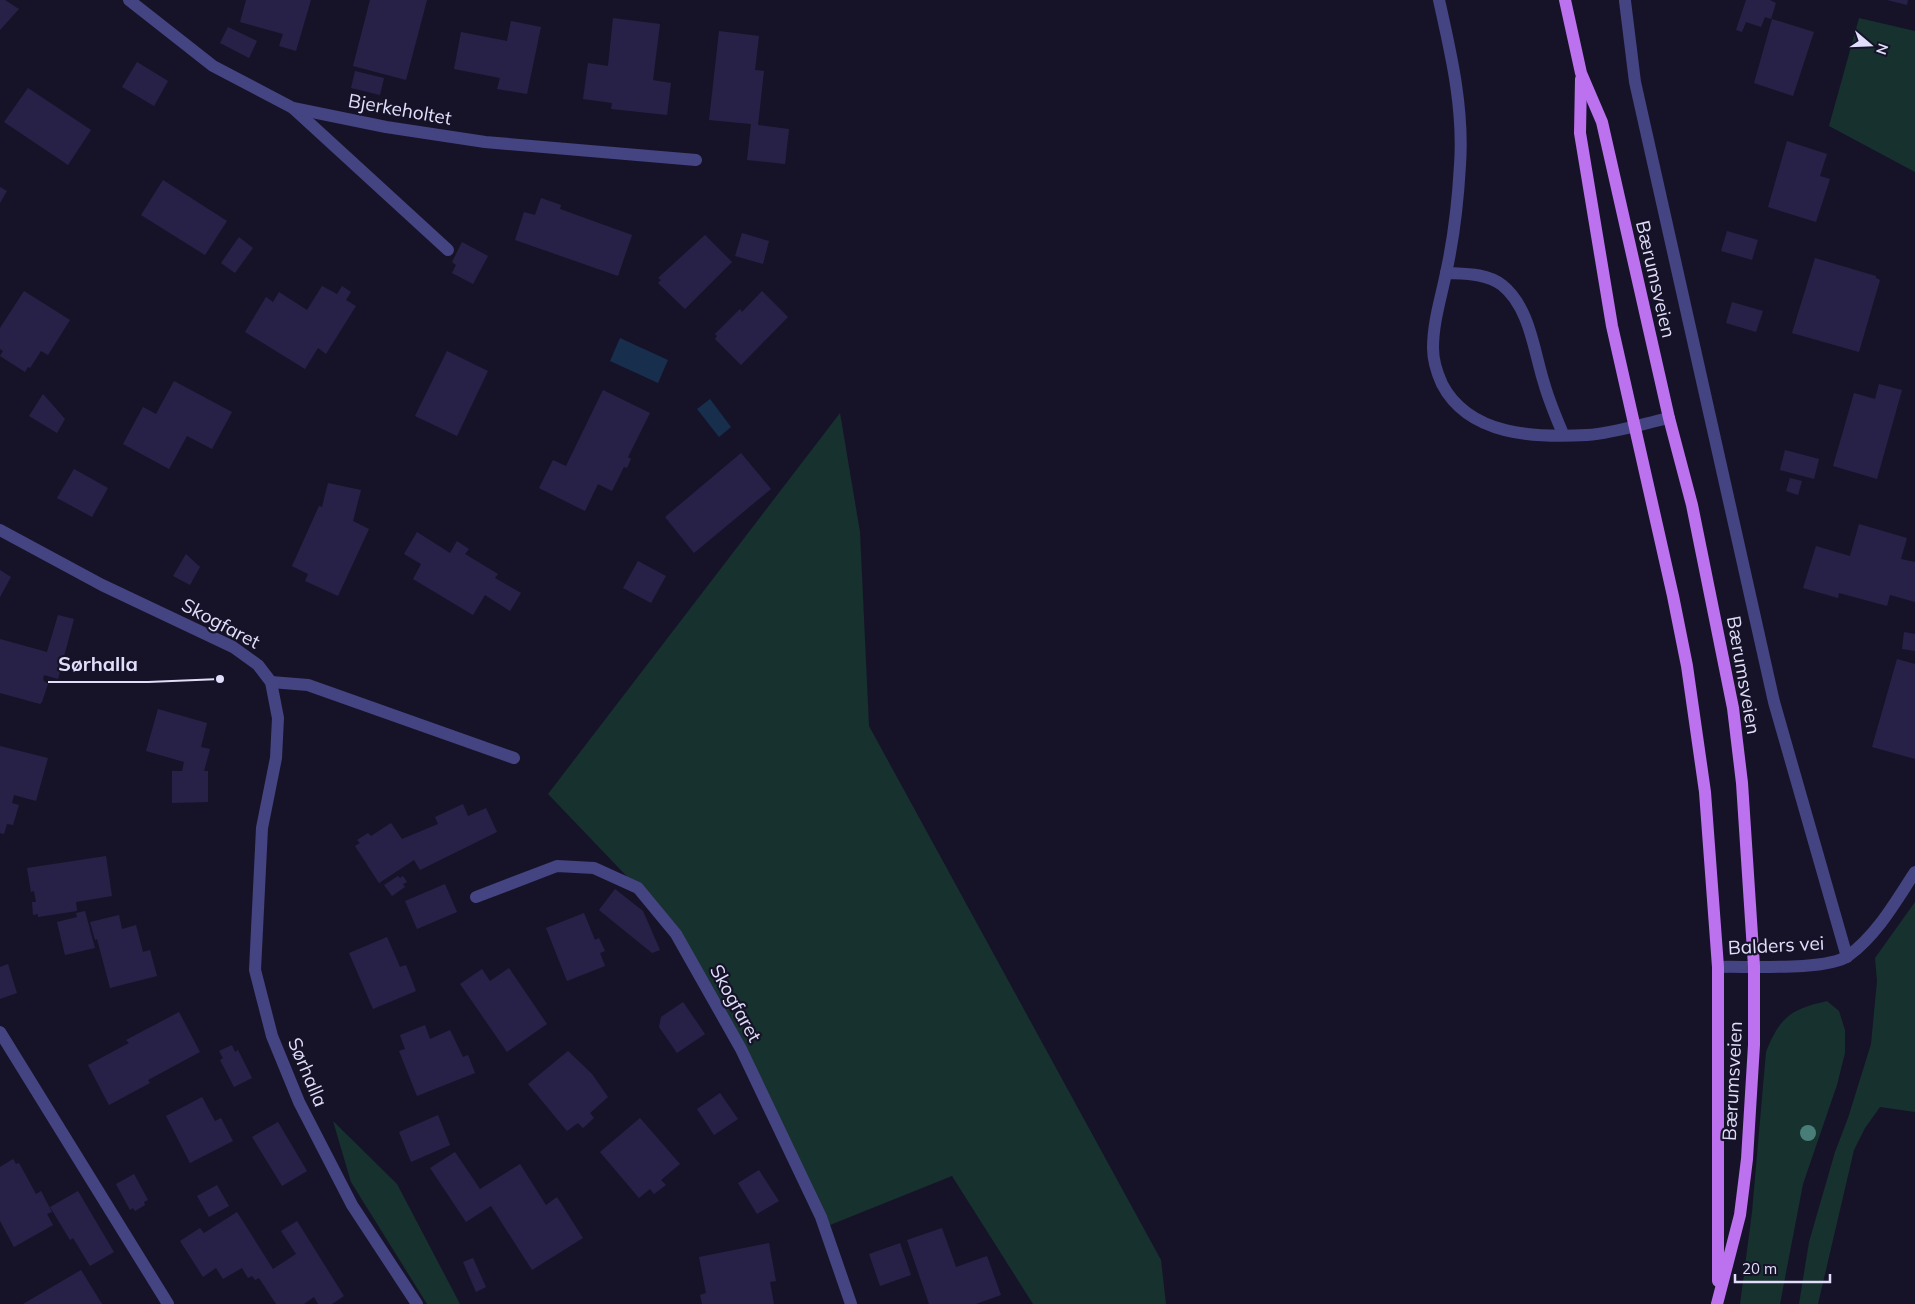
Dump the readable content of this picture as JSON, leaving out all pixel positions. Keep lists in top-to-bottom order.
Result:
{
  "streets": {
    "main road": ["Bærumsveien"],
    "street": [
      "Bjerkeholtet",
      "Skogfaret",
      "Balders vei",
      "Sørhalla"
    ]
  },
  "crossings": [
    ["Bærumsveien", "Balders vei"],
    ["Skogfaret", "Sørhalla"]
  ],
  "places": ["Sørhalla"],
  "scale_bar": "20 m",
  "north": "right"
}
